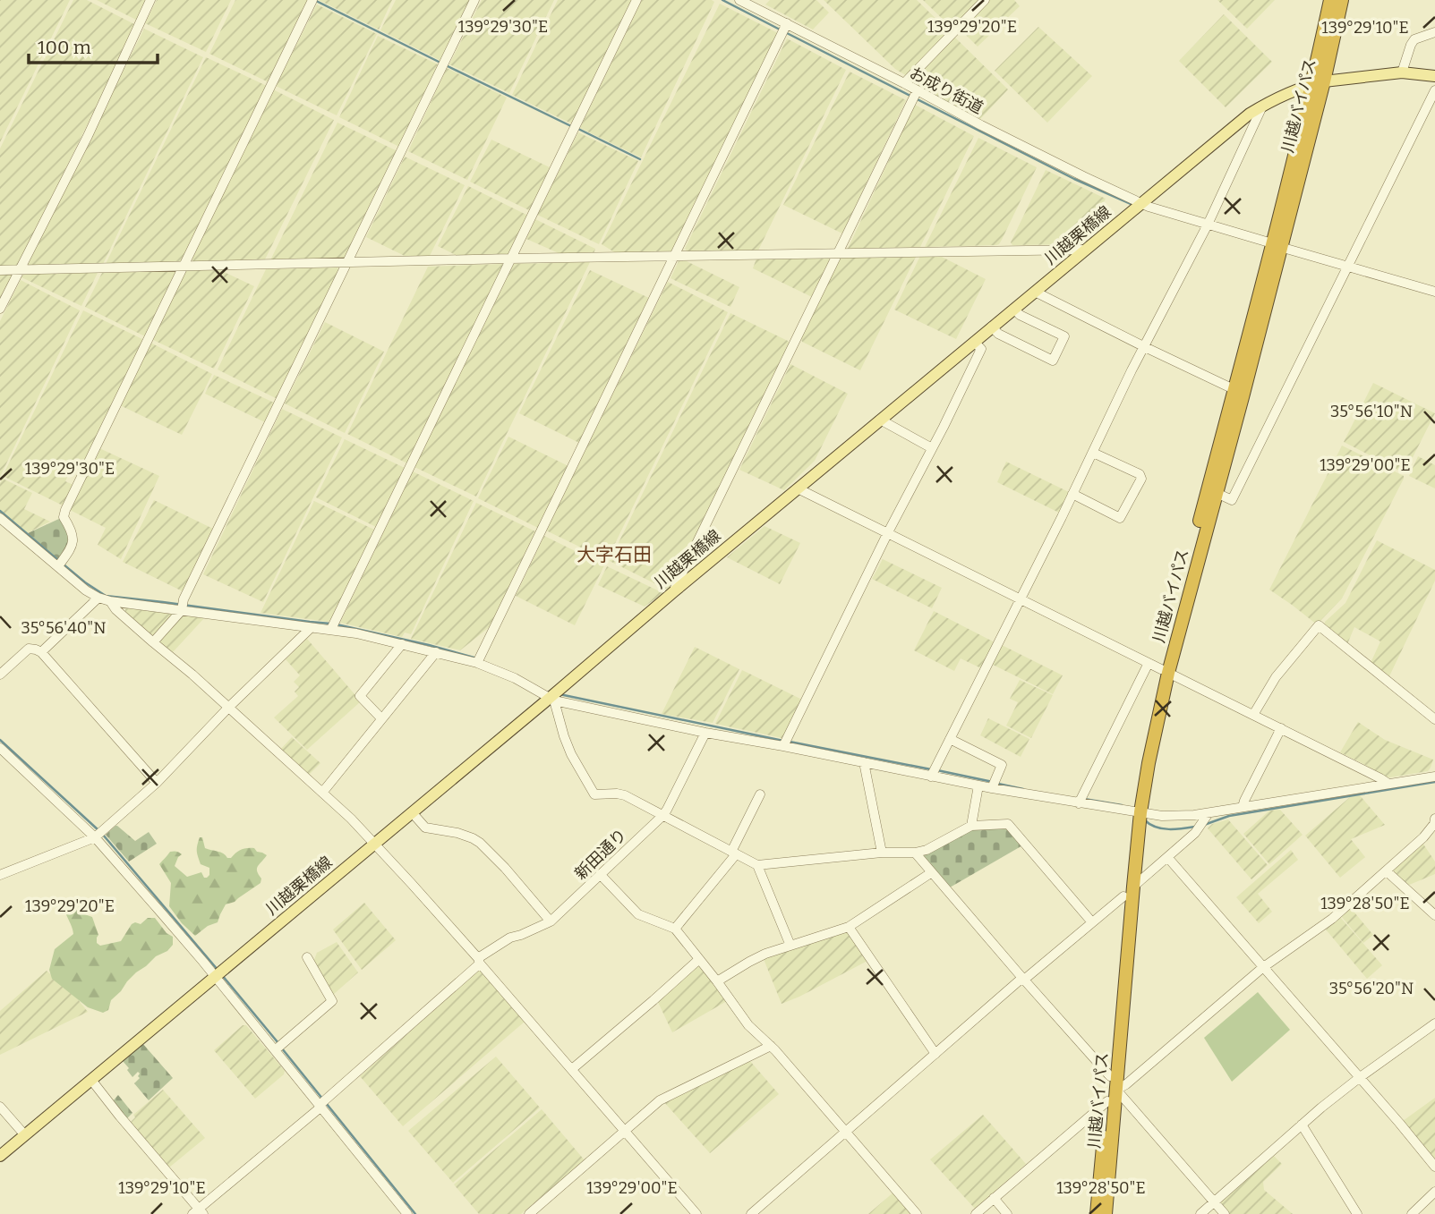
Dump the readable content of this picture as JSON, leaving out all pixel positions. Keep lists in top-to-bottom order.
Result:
{
  "streets": {
    "highway": ["川越バイパス"],
    "main road": ["川越栗橋線"],
    "street": ["お成り街道", "新田通り"]
  },
  "crossings": [
    ["お成り街道", "川越バイパス"],
    ["お成り街道", "川越栗橋線"],
    ["川越バイパス", "川越栗橋線"]
  ],
  "districts": ["大字石田"],
  "scale_bar": "100 m",
  "coordinates": [
    "139°29'30\"E",
    "139°29'20\"E",
    "139°29'10\"E",
    "35°56'10\"N",
    "139°29'00\"E",
    "35°56'40\"N",
    "139°28'50\"E",
    "35°56'20\"N"
  ]
}
